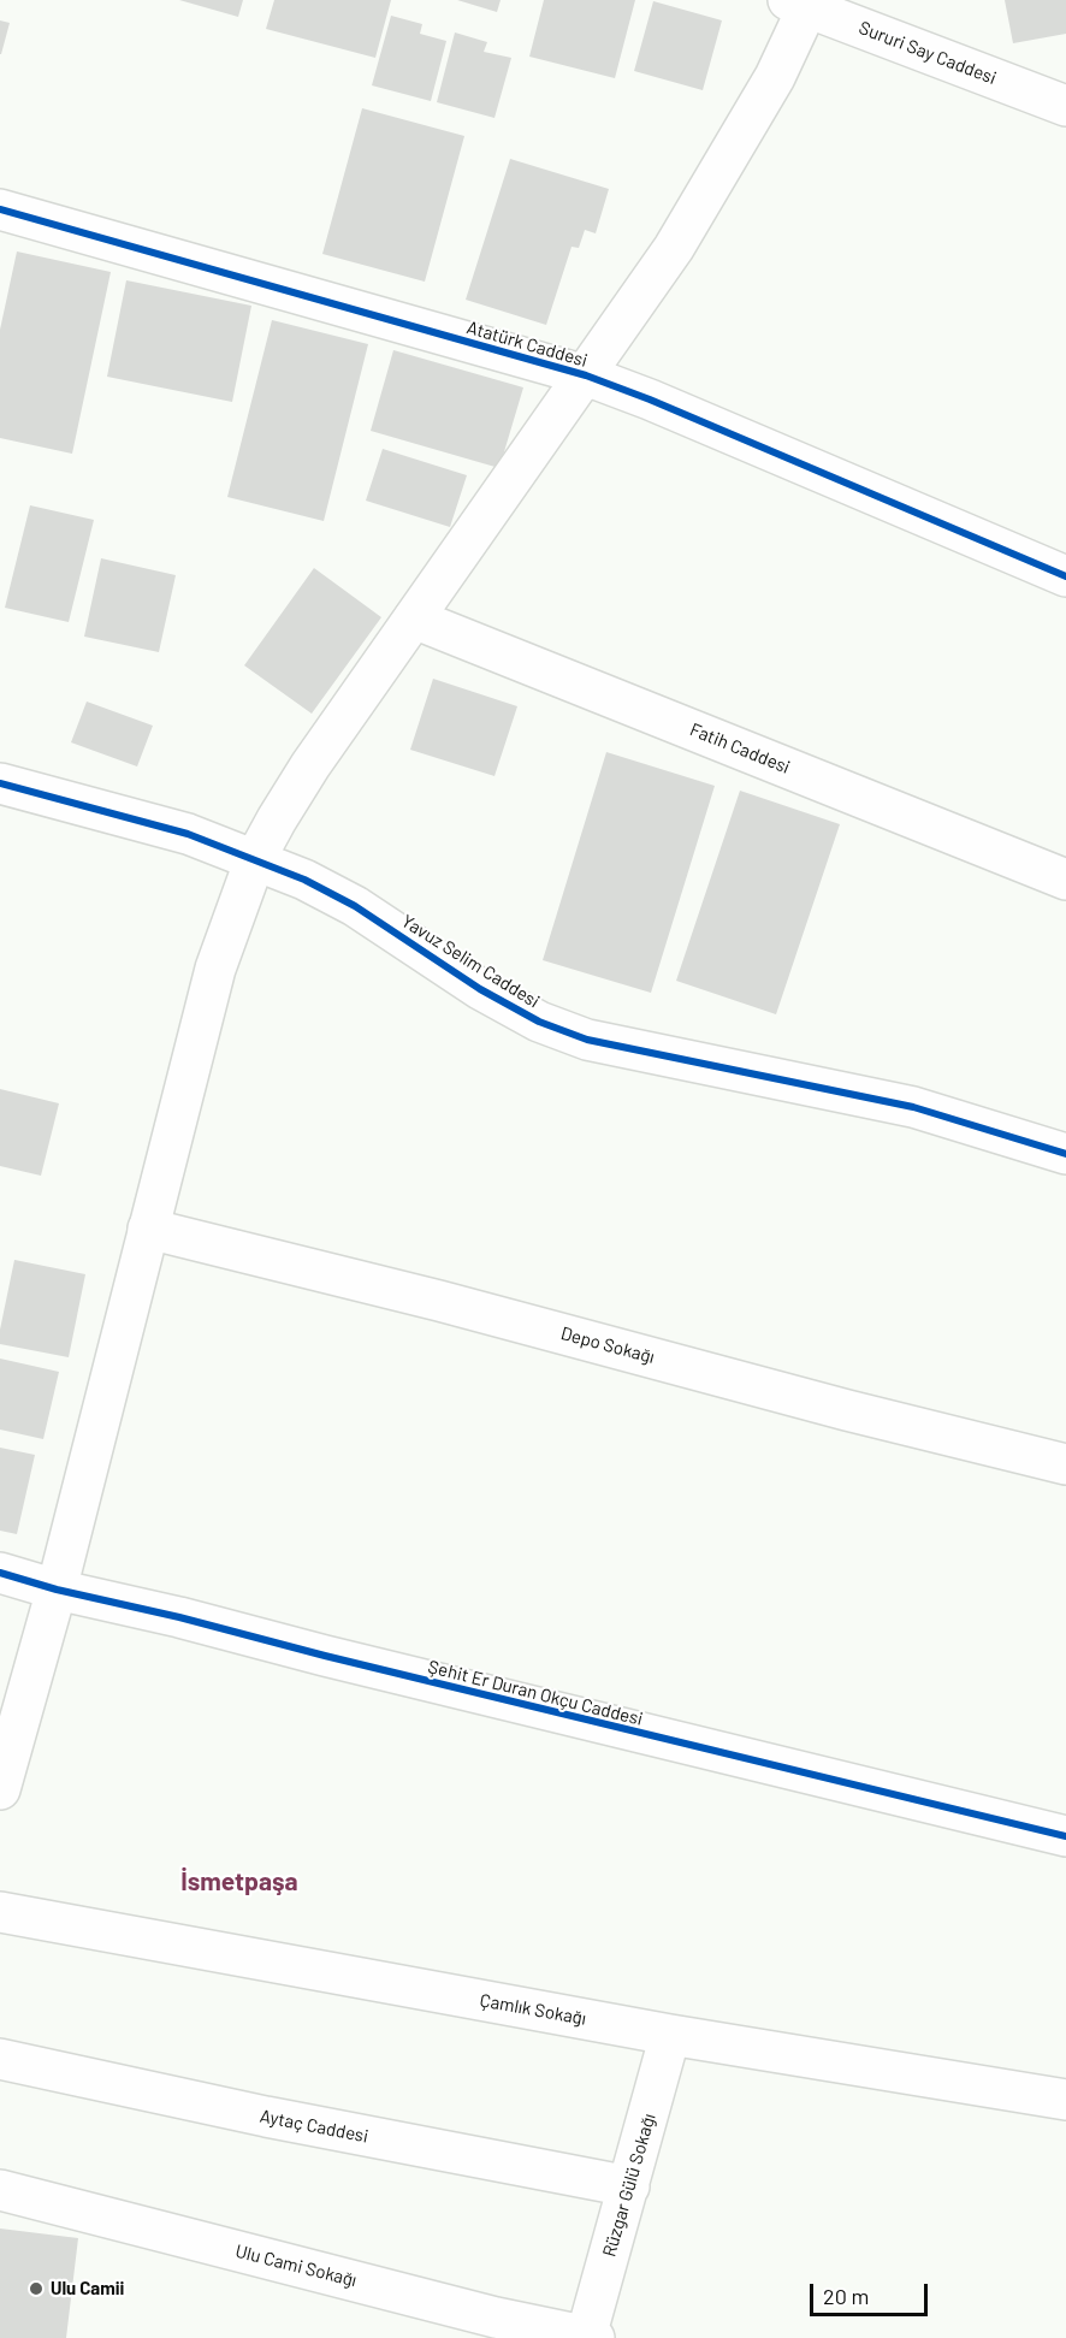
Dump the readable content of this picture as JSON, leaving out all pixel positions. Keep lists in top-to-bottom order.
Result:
{
  "streets": {
    "street": [
      "Sururi Say Caddesi",
      "Atatürk Caddesi",
      "Fatih Caddesi",
      "Yavuz Selim Caddesi",
      "Depo Sokağı",
      "Şehit Er Duran Okçu Caddesi",
      "Çamlık Sokağı",
      "Aytaç Caddesi",
      "Rüzgar Gülü Sokağı",
      "Ulu Cami Sokağı"
    ]
  },
  "crossings": [
    ["Çamlık Sokağı", "Rüzgar Gülü Sokağı"],
    ["Aytaç Caddesi", "Rüzgar Gülü Sokağı"],
    ["Rüzgar Gülü Sokağı", "Ulu Cami Sokağı"]
  ],
  "districts": ["İsmetpaşa"],
  "places": ["Ulu Camii"],
  "scale_bar": "20 m"
}
